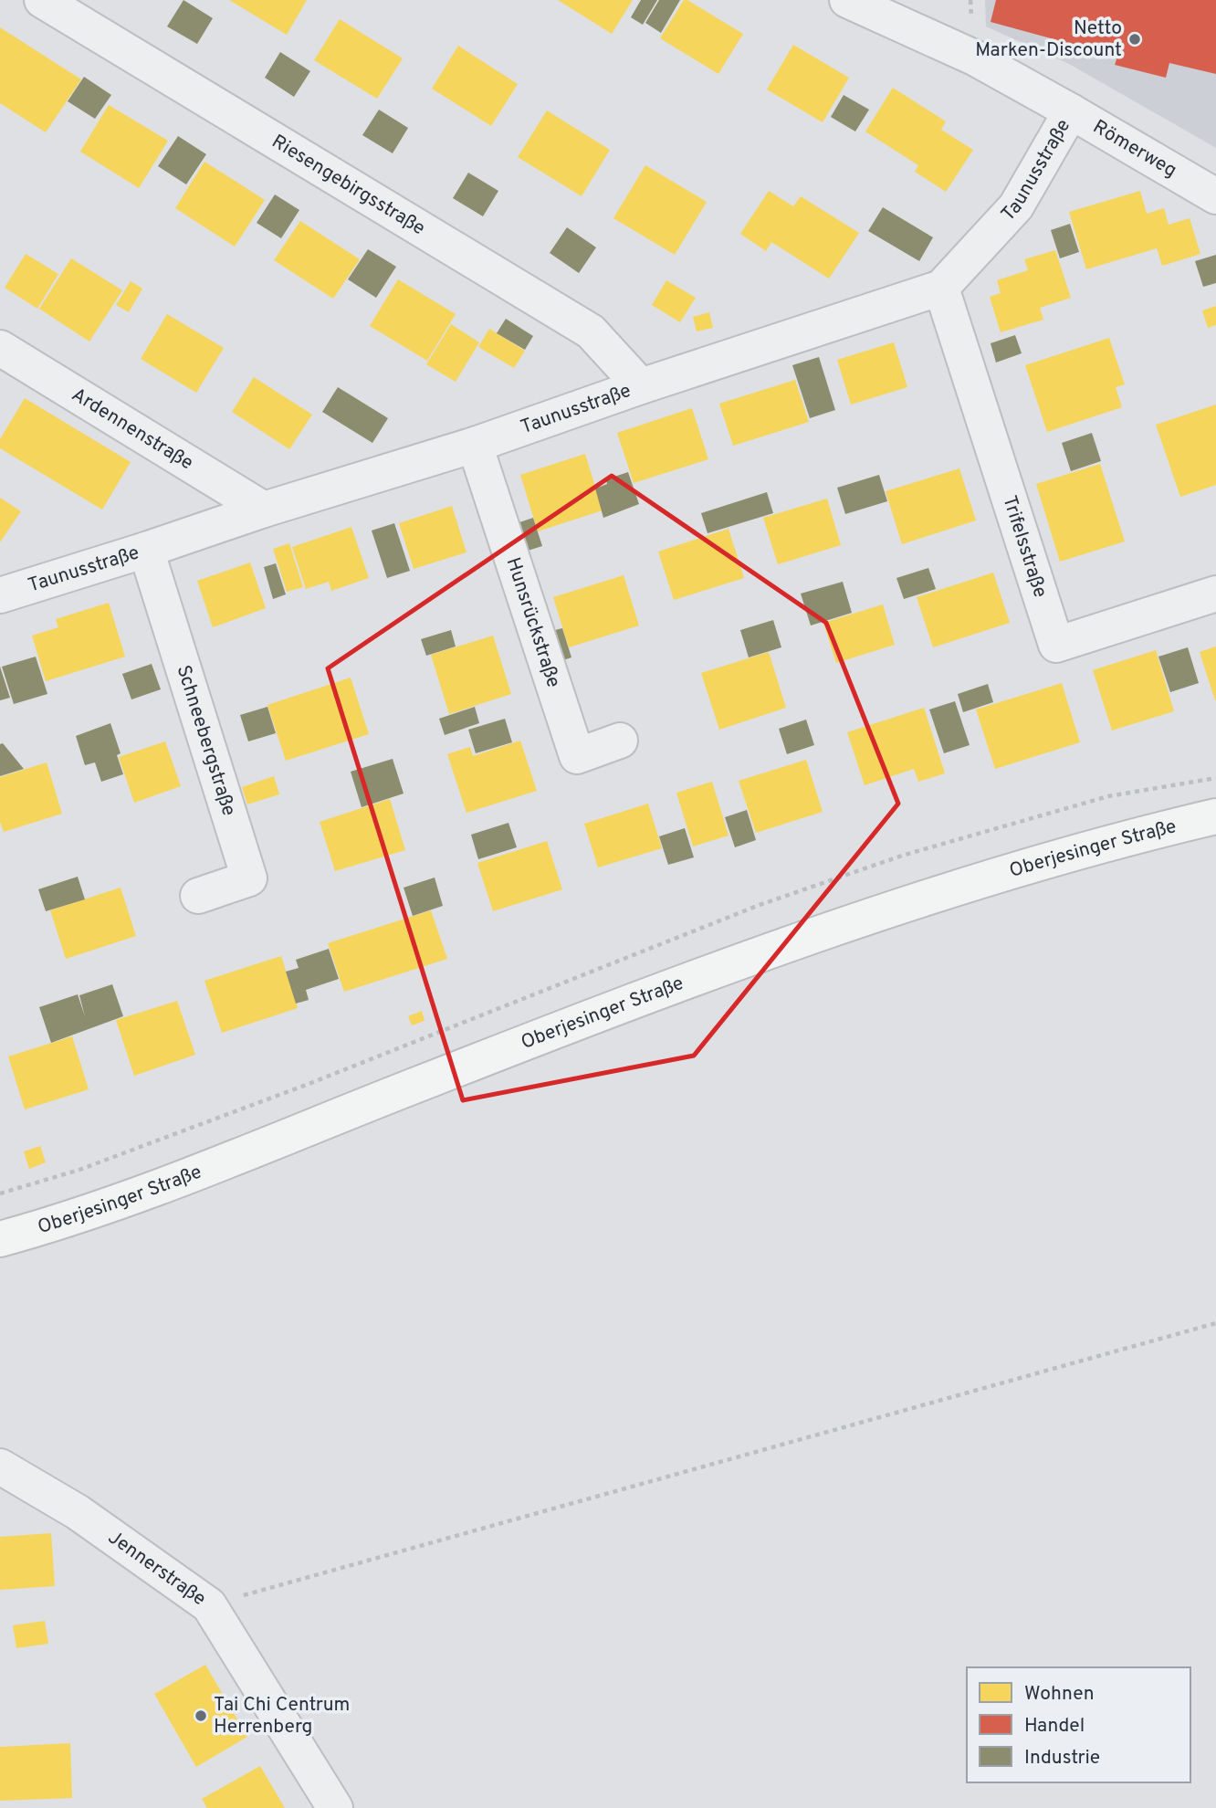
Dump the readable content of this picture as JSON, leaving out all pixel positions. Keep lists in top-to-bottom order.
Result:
{
  "streets": {
    "main road": ["Oberjesinger Straße"],
    "street": [
      "Römerweg",
      "Taunusstraße",
      "Riesengebirgsstraße",
      "Ardennenstraße",
      "Trifelsstraße",
      "Hunsrückstraße",
      "Schneebergstraße",
      "Jennerstraße"
    ]
  },
  "crossings": [
    ["Römerweg", "Taunusstraße"],
    ["Taunusstraße", "Riesengebirgsstraße"],
    ["Taunusstraße", "Ardennenstraße"],
    ["Taunusstraße", "Trifelsstraße"],
    ["Taunusstraße", "Hunsrückstraße"],
    ["Taunusstraße", "Schneebergstraße"]
  ],
  "places": ["Netto Marken-Discount", "Tai Chi Centrum Herrenberg"],
  "legend": ["Wohnen", "Handel", "Industrie"]
}
